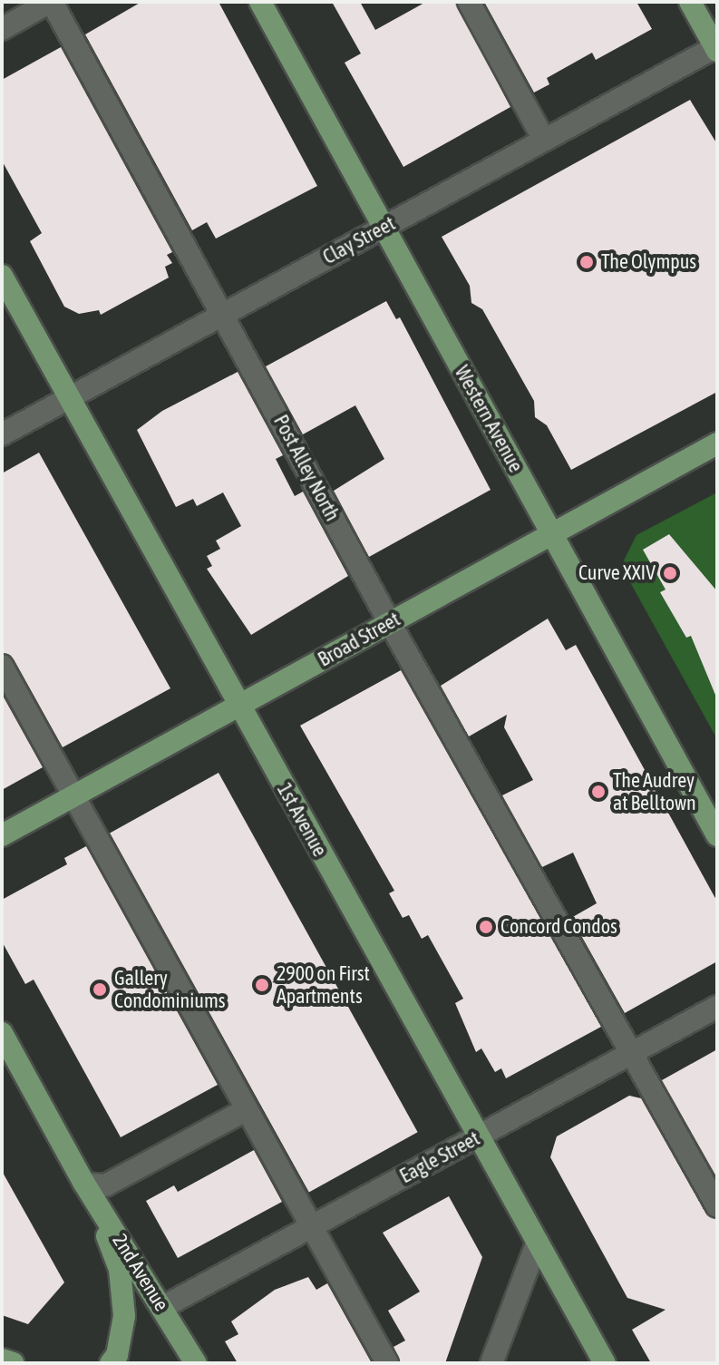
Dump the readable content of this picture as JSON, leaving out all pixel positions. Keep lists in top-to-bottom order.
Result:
{
  "streets": {
    "main road": [
      "Western Avenue",
      "Broad Street",
      "1st Avenue",
      "2nd Avenue"
    ],
    "street": ["Clay Street", "Post Alley North", "Eagle Street"]
  },
  "crossings": [
    ["Clay Street", "Western Avenue"],
    ["Clay Street", "Post Alley North"],
    ["Clay Street", "1st Avenue"],
    ["Western Avenue", "Broad Street"],
    ["Post Alley North", "Broad Street"],
    ["Post Alley North", "Eagle Street"],
    ["Broad Street", "1st Avenue"],
    ["1st Avenue", "Eagle Street"],
    ["Eagle Street", "2nd Avenue"]
  ],
  "places": [
    "The Olympus",
    "Curve XXIV",
    "The Audrey at Belltown",
    "Concord Condos",
    "2900 on First Apartments",
    "Gallery Condominiums"
  ]
}
